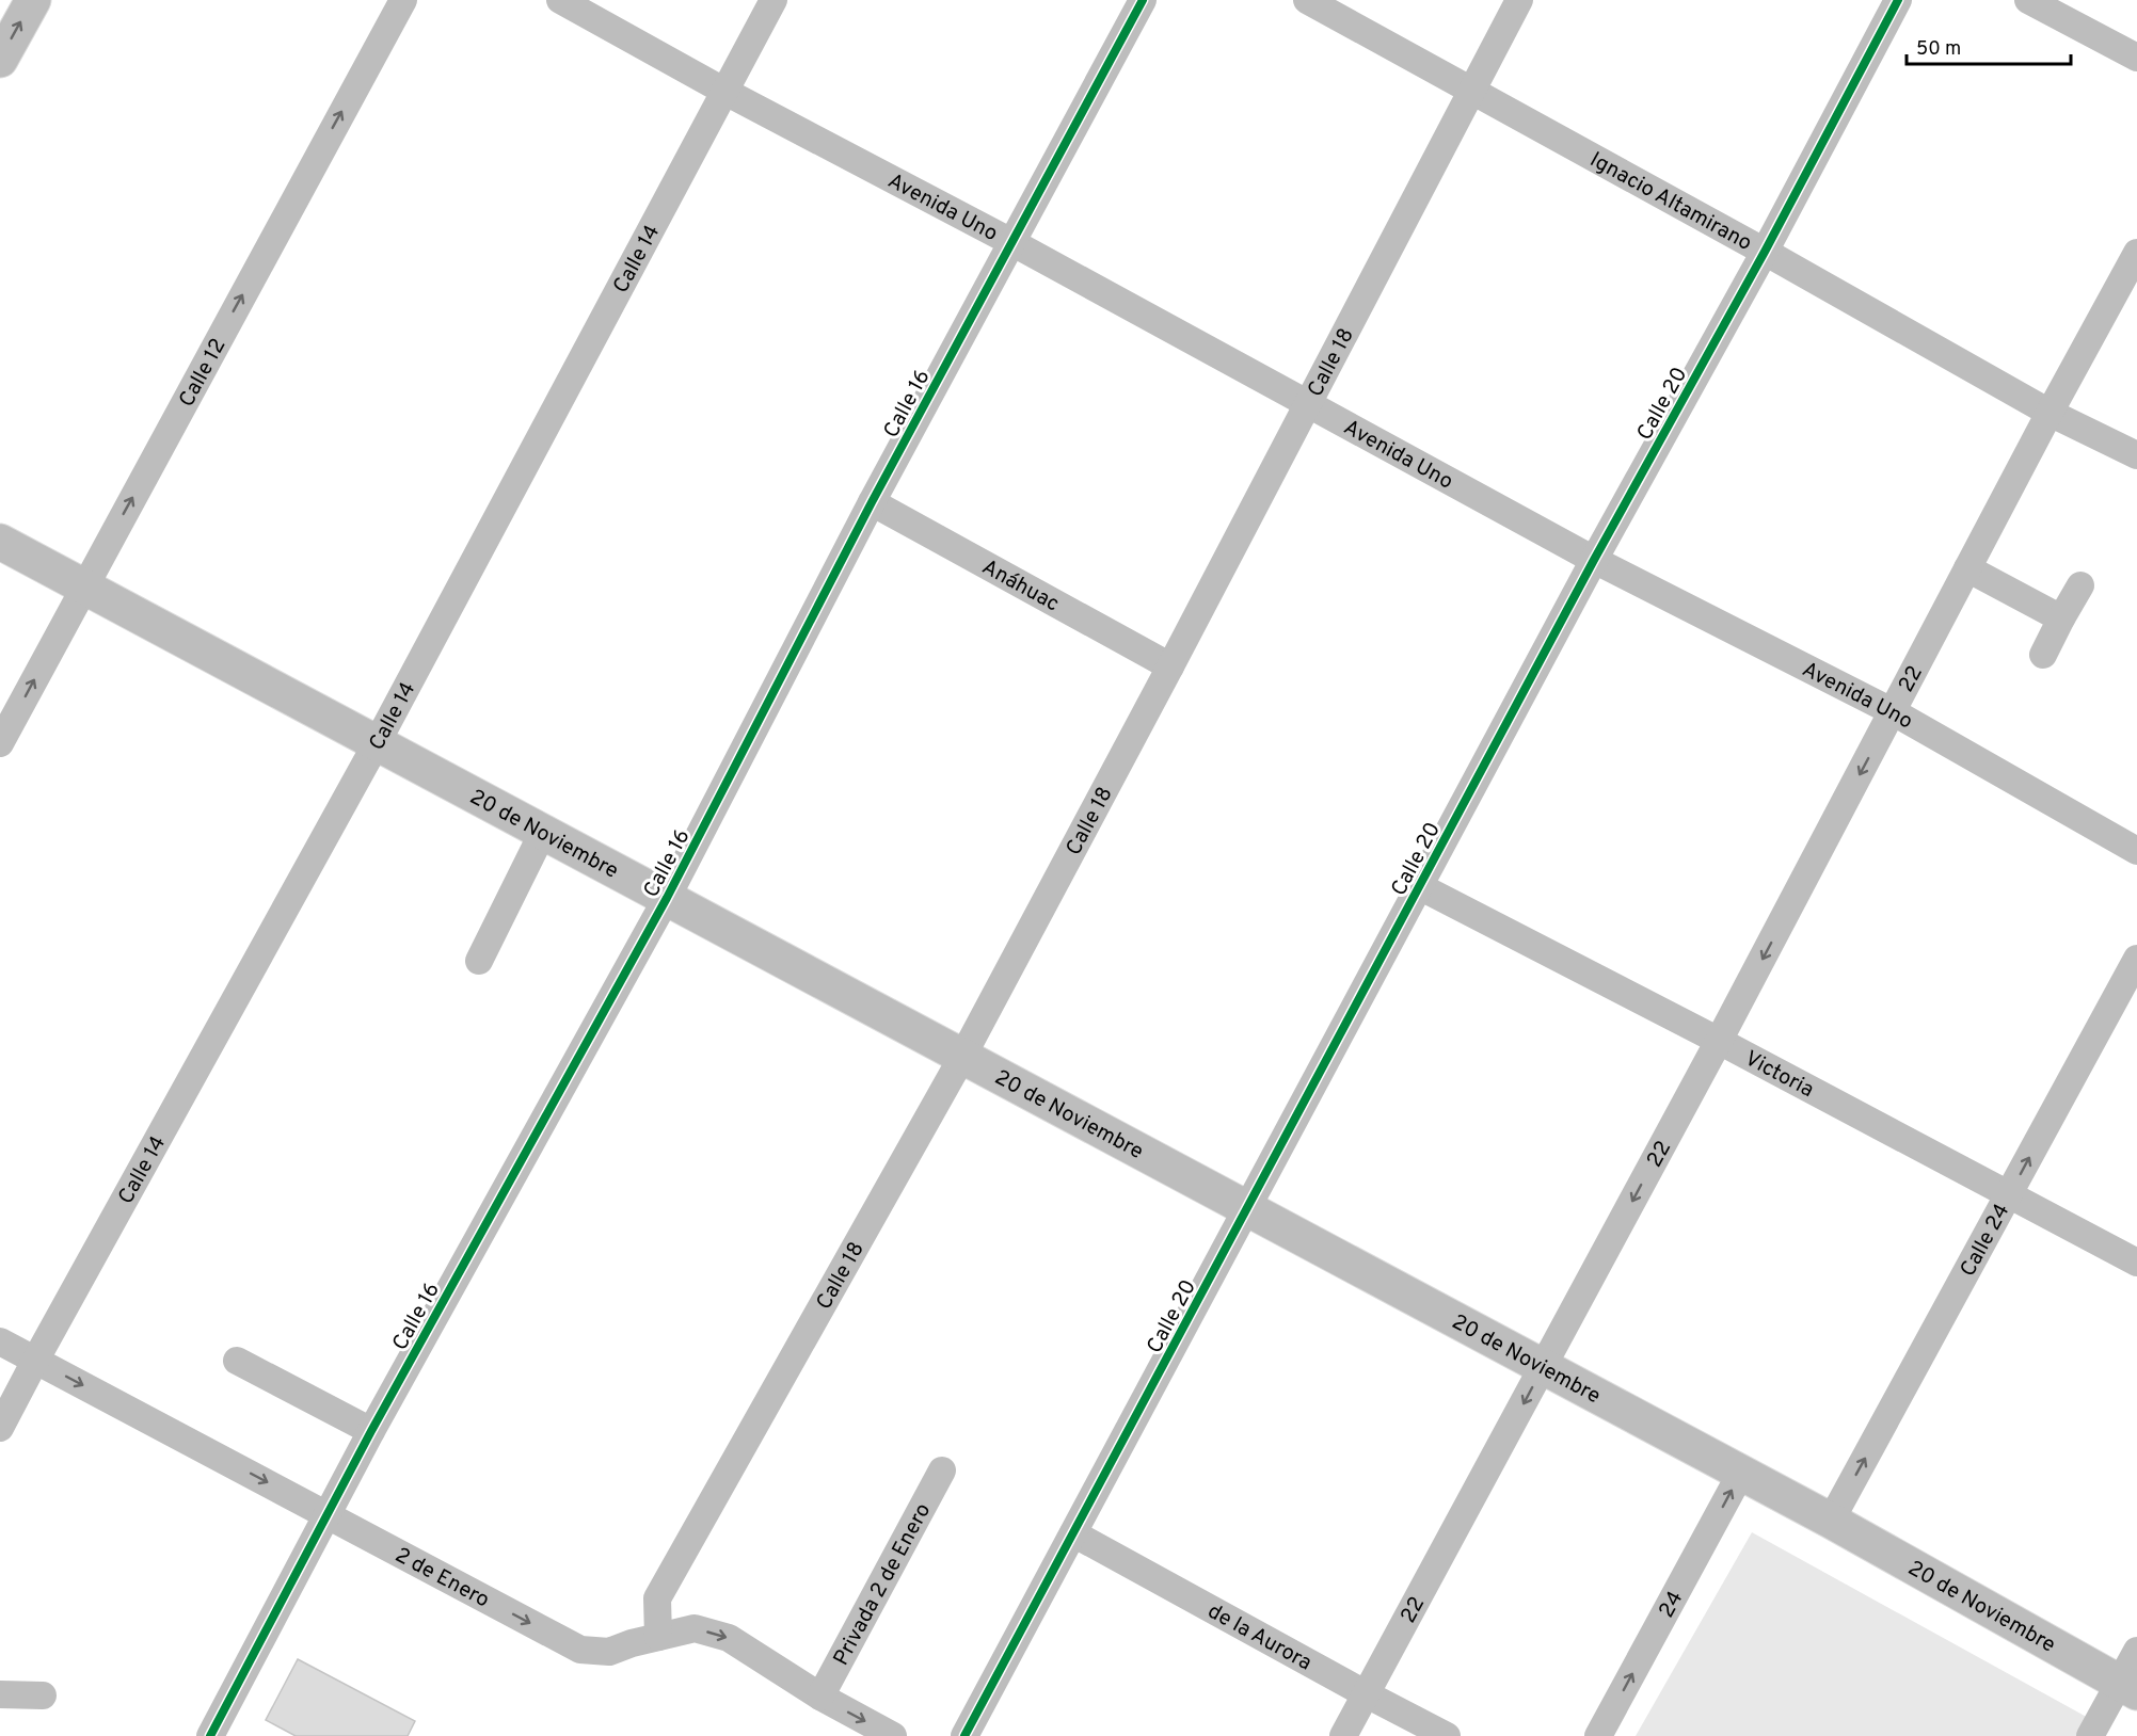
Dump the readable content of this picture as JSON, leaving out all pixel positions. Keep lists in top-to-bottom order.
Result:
{
  "streets": {
    "main road": ["20 de Noviembre"],
    "street": [
      "Ignacio Altamirano",
      "Avenida Uno",
      "Calle 14",
      "Calle 18",
      "Calle 12",
      "Calle 16",
      "Calle 20",
      "Anáhuac",
      "22",
      "Victoria",
      "Calle 24",
      "2 de Enero",
      "Privada 2 de Enero",
      "24",
      "de la Aurora"
    ]
  },
  "crossings": [
    ["Ignacio Altamirano", "Calle 18"],
    ["Ignacio Altamirano", "Calle 20"],
    ["Ignacio Altamirano", "22"],
    ["Avenida Uno", "Calle 14"],
    ["Avenida Uno", "Calle 18"],
    ["Avenida Uno", "Calle 16"],
    ["Avenida Uno", "Calle 20"],
    ["Avenida Uno", "22"],
    ["Calle 14", "20 de Noviembre"],
    ["Calle 14", "2 de Enero"],
    ["Calle 18", "Anáhuac"],
    ["Calle 18", "20 de Noviembre"],
    ["Calle 18", "2 de Enero"],
    ["Calle 12", "20 de Noviembre"],
    ["Calle 16", "Anáhuac"],
    ["Calle 16", "20 de Noviembre"],
    ["Calle 16", "2 de Enero"],
    ["Calle 20", "20 de Noviembre"],
    ["Calle 20", "Victoria"],
    ["Calle 20", "de la Aurora"],
    ["22", "20 de Noviembre"],
    ["22", "Victoria"],
    ["22", "de la Aurora"],
    ["20 de Noviembre", "Calle 24"],
    ["20 de Noviembre", "24"],
    ["Victoria", "Calle 24"],
    ["2 de Enero", "Privada 2 de Enero"]
  ],
  "one_way": [
    "Calle 12",
    "22",
    "Calle 24",
    "2 de Enero",
    "24"
  ],
  "scale_bar": "50 m"
}
